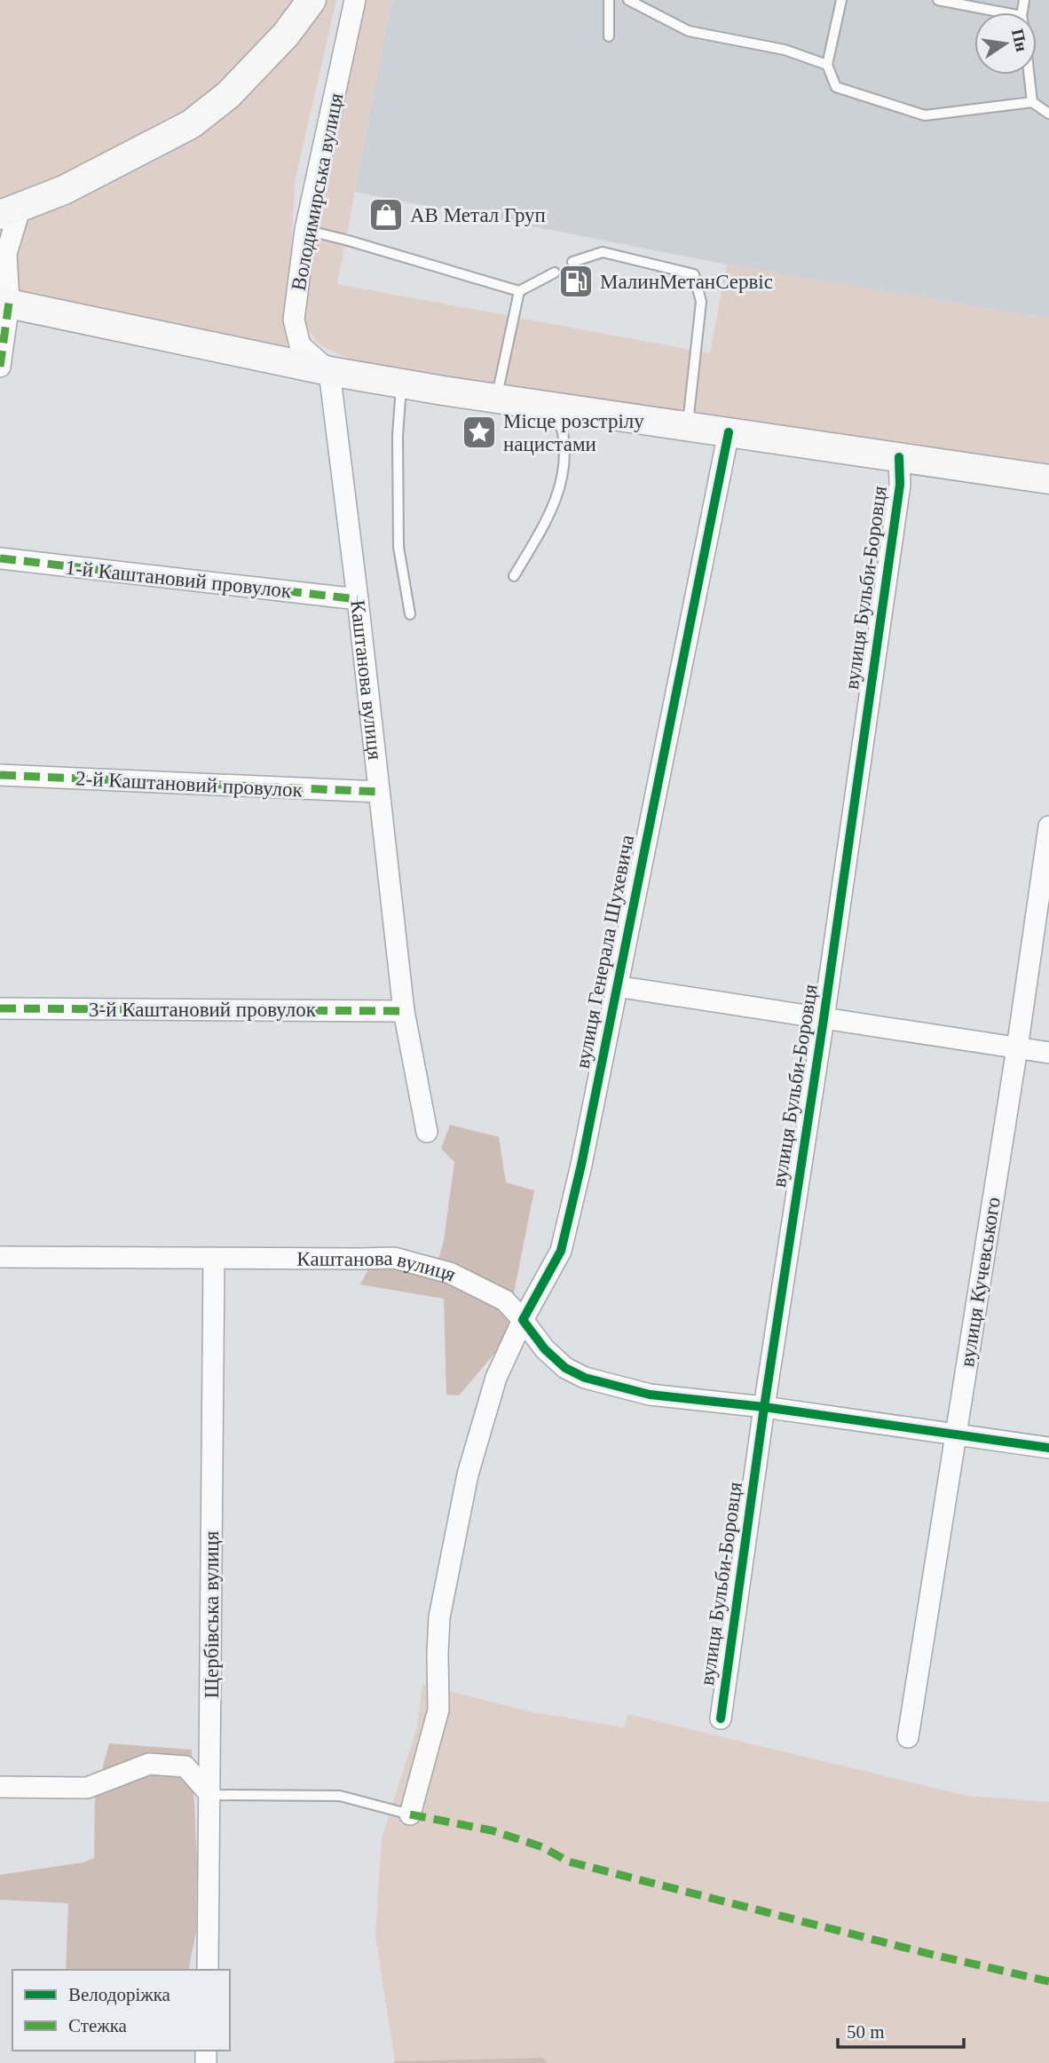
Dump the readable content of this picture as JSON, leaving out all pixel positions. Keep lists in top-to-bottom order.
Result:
{
  "streets": {
    "street": [
      "Володимирська вулиця",
      "1-й Каштановий провулок",
      "вулиця Бульби-Боровця",
      "Каштанова вулиця",
      "2-й Каштановий провулок",
      "вулиця Генерала Шухевича",
      "3-й Каштановий провулок",
      "вулиця Кучевського",
      "Щербівська вулиця"
    ]
  },
  "crossings": [
    ["Володимирська вулиця", "Каштанова вулиця"],
    ["1-й Каштановий провулок", "Каштанова вулиця"],
    ["Каштанова вулиця", "2-й Каштановий провулок"],
    ["Каштанова вулиця", "вулиця Генерала Шухевича"],
    ["Каштанова вулиця", "3-й Каштановий провулок"],
    ["Каштанова вулиця", "Щербівська вулиця"]
  ],
  "places": {
    "shop": ["АВ Метал Груп"],
    "fuel station": ["МалинМетанСервіс"],
    "place": ["Місце розстрілу нацистами"]
  },
  "legend": ["Велодоріжка", "Стежка"],
  "scale_bar": "50 m",
  "north": "right"
}
